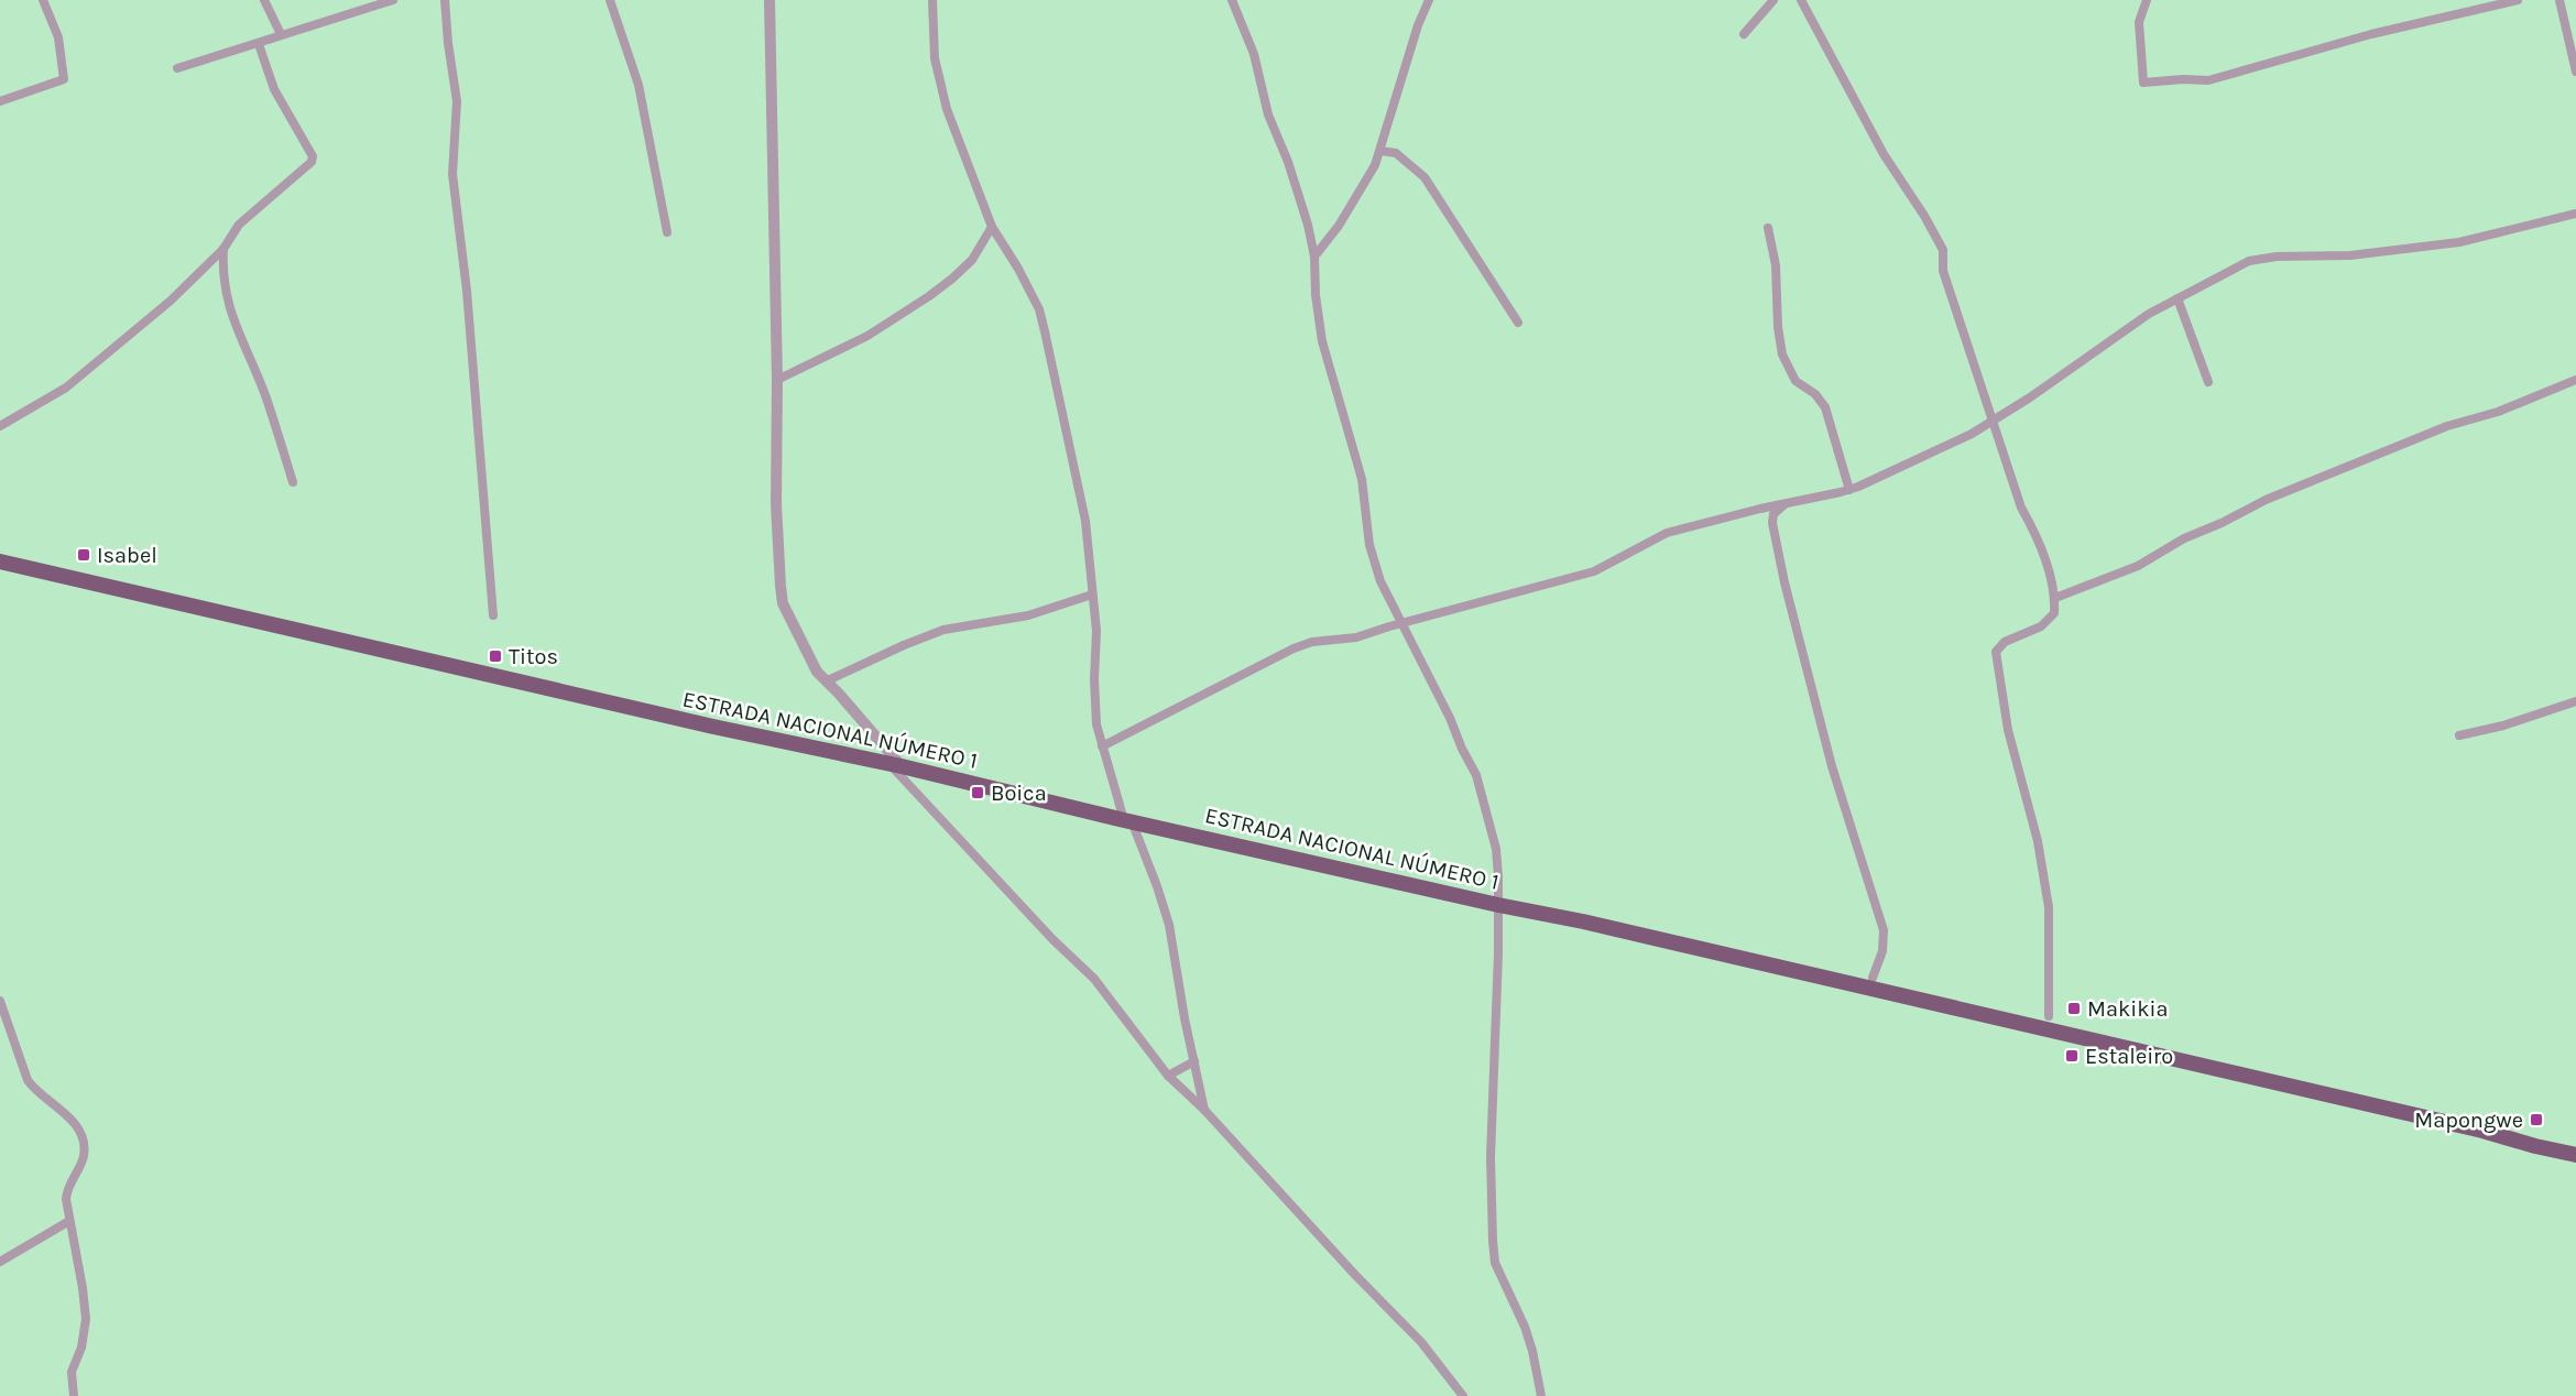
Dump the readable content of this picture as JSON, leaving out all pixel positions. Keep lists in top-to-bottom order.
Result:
{
  "streets": {
    "highway": ["ESTRADA NACIONAL NÚMERO 1"]
  },
  "places": {
    "transit": [
      "Isabel",
      "Titos",
      "Boica",
      "Makikia",
      "Estaleiro",
      "Mapongwe"
    ]
  }
}
